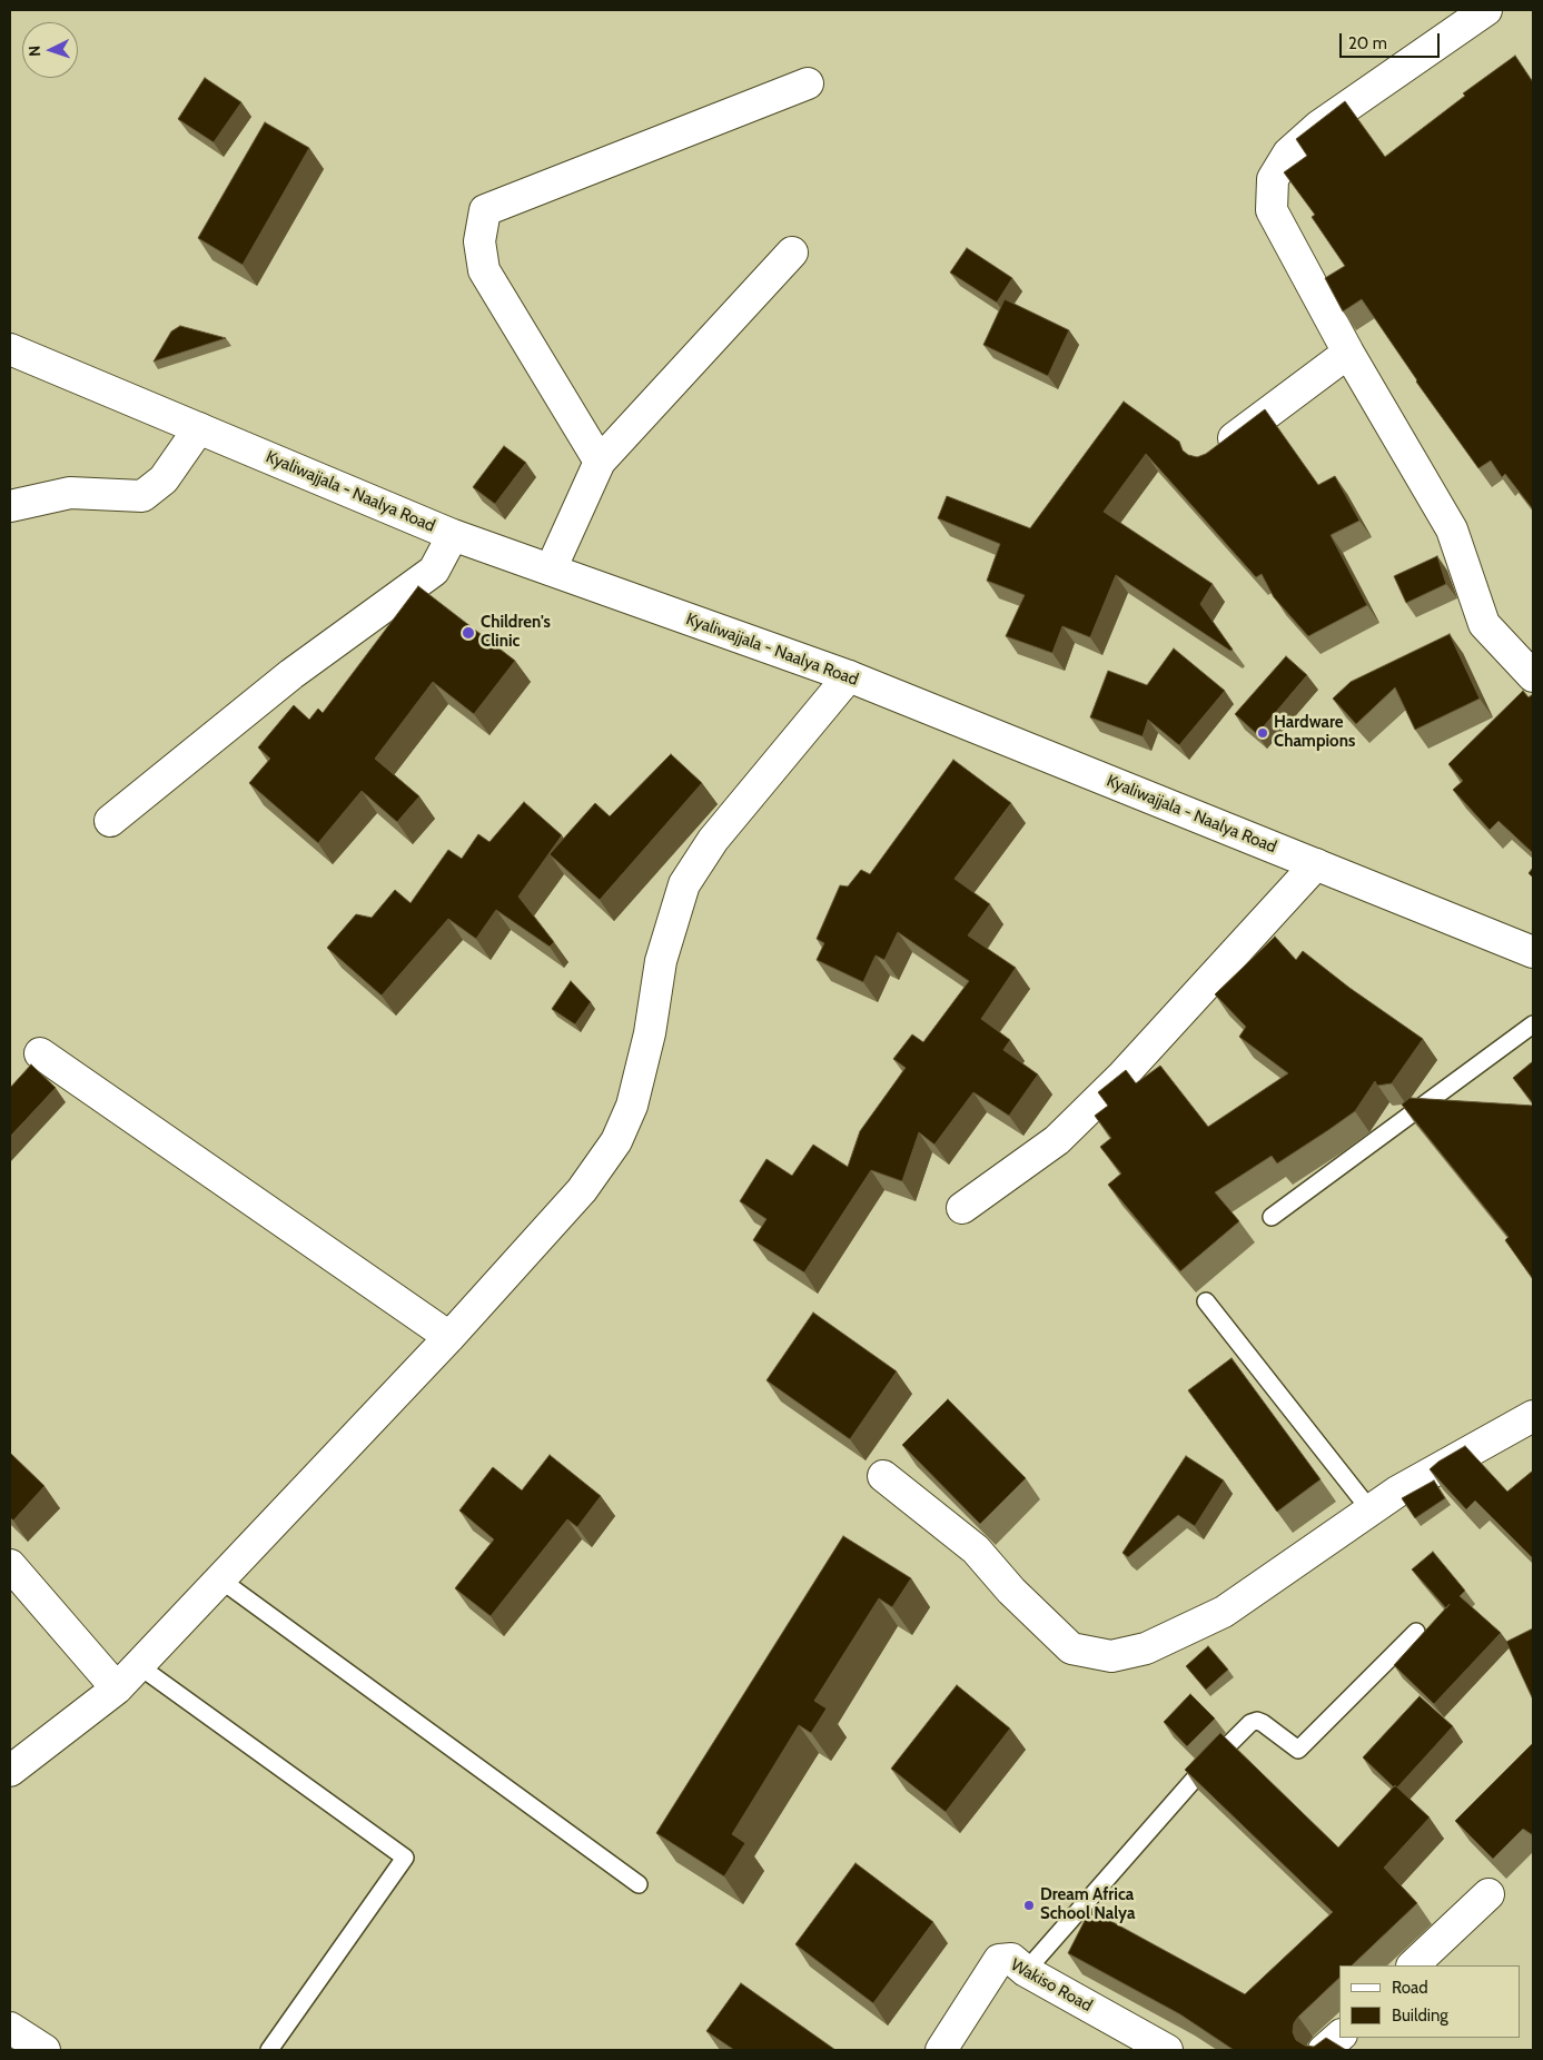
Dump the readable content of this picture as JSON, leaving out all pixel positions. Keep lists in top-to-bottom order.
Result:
{
  "streets": {
    "street": ["Kyaliwajjala - Naalya Road", "Wakiso Road"]
  },
  "places": ["Children's Clinic", "Hardware Champions", "Dream Africa School Nalya"],
  "legend": ["Road", "Building"],
  "scale_bar": "20 m",
  "north": "left"
}
